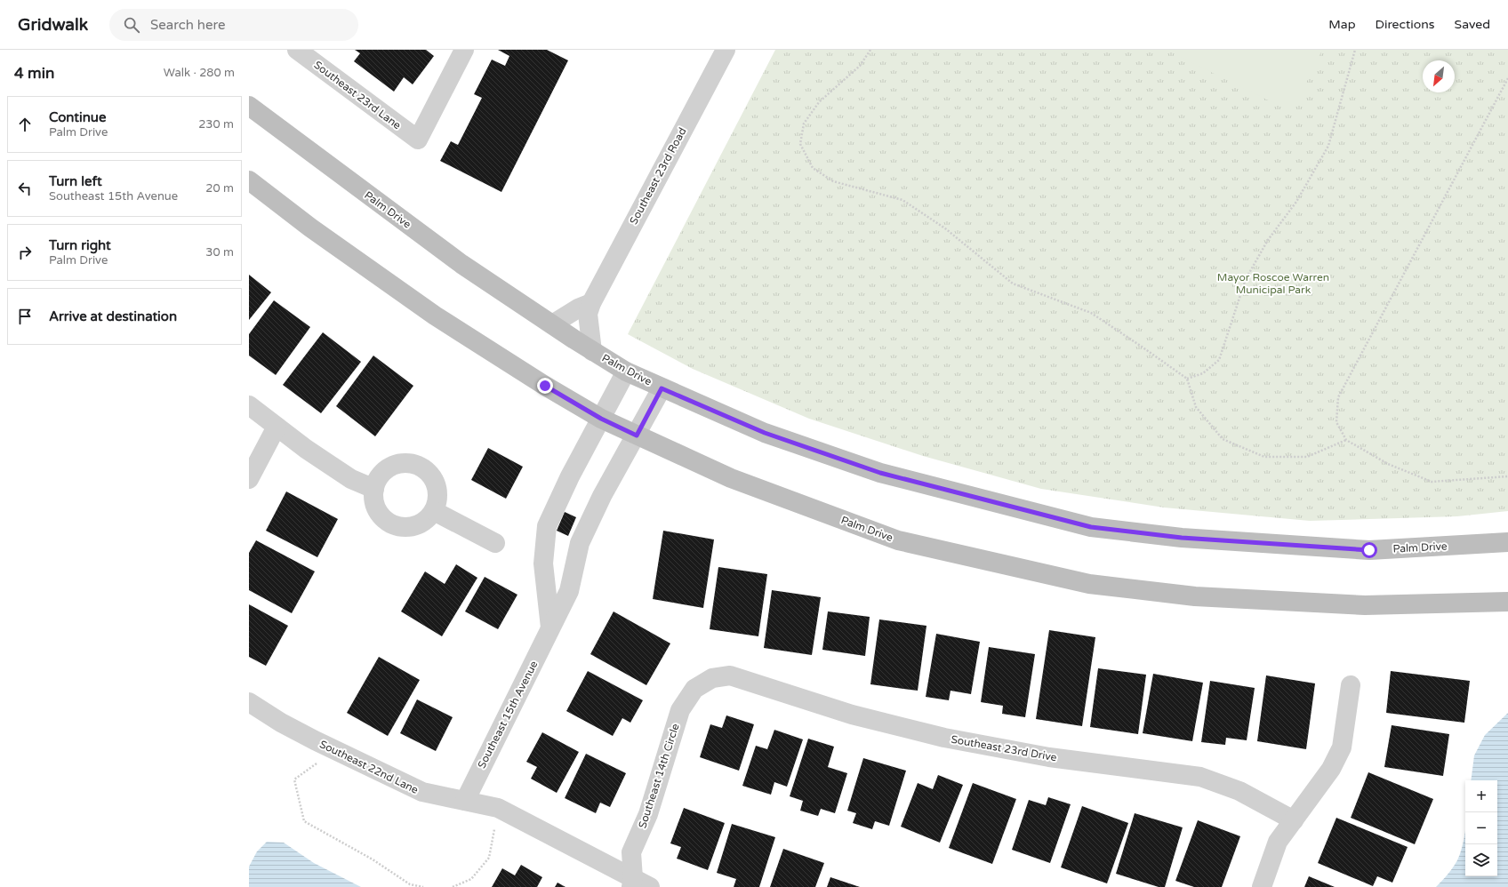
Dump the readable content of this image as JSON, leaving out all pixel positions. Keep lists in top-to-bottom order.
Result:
{
  "streets": {
    "main road": ["Palm Drive"],
    "street": [
      "Southeast 23rd Lane",
      "Southeast 23rd Road",
      "Southeast 15th Avenue",
      "Southeast 23rd Drive",
      "Southeast 22nd Lane",
      "Southeast 14th Circle"
    ]
  },
  "crossings": [
    ["Southeast 23rd Road", "Palm Drive"],
    ["Palm Drive", "Southeast 15th Avenue"],
    ["Southeast 15th Avenue", "Southeast 22nd Lane"],
    ["Southeast 23rd Drive", "Southeast 14th Circle"],
    ["Southeast 22nd Lane", "Southeast 14th Circle"]
  ],
  "parks": ["Mayor Roscoe Warren Municipal Park"],
  "north": "bottom left",
  "page": {
    "header": "Gridwalk",
    "search": "Search here",
    "nav": ["Map", "Directions", "Saved"],
    "heading": ["4 min", "Walk · 280 m"],
    "list": [
      ["Continue", "Palm Drive", "230 m"],
      ["Turn left", "Southeast 15th Avenue", "20 m"],
      ["Turn right", "Palm Drive", "30 m"],
      "Arrive at destination"
    ],
    "map_buttons": ["+", "−"]
  }
}
